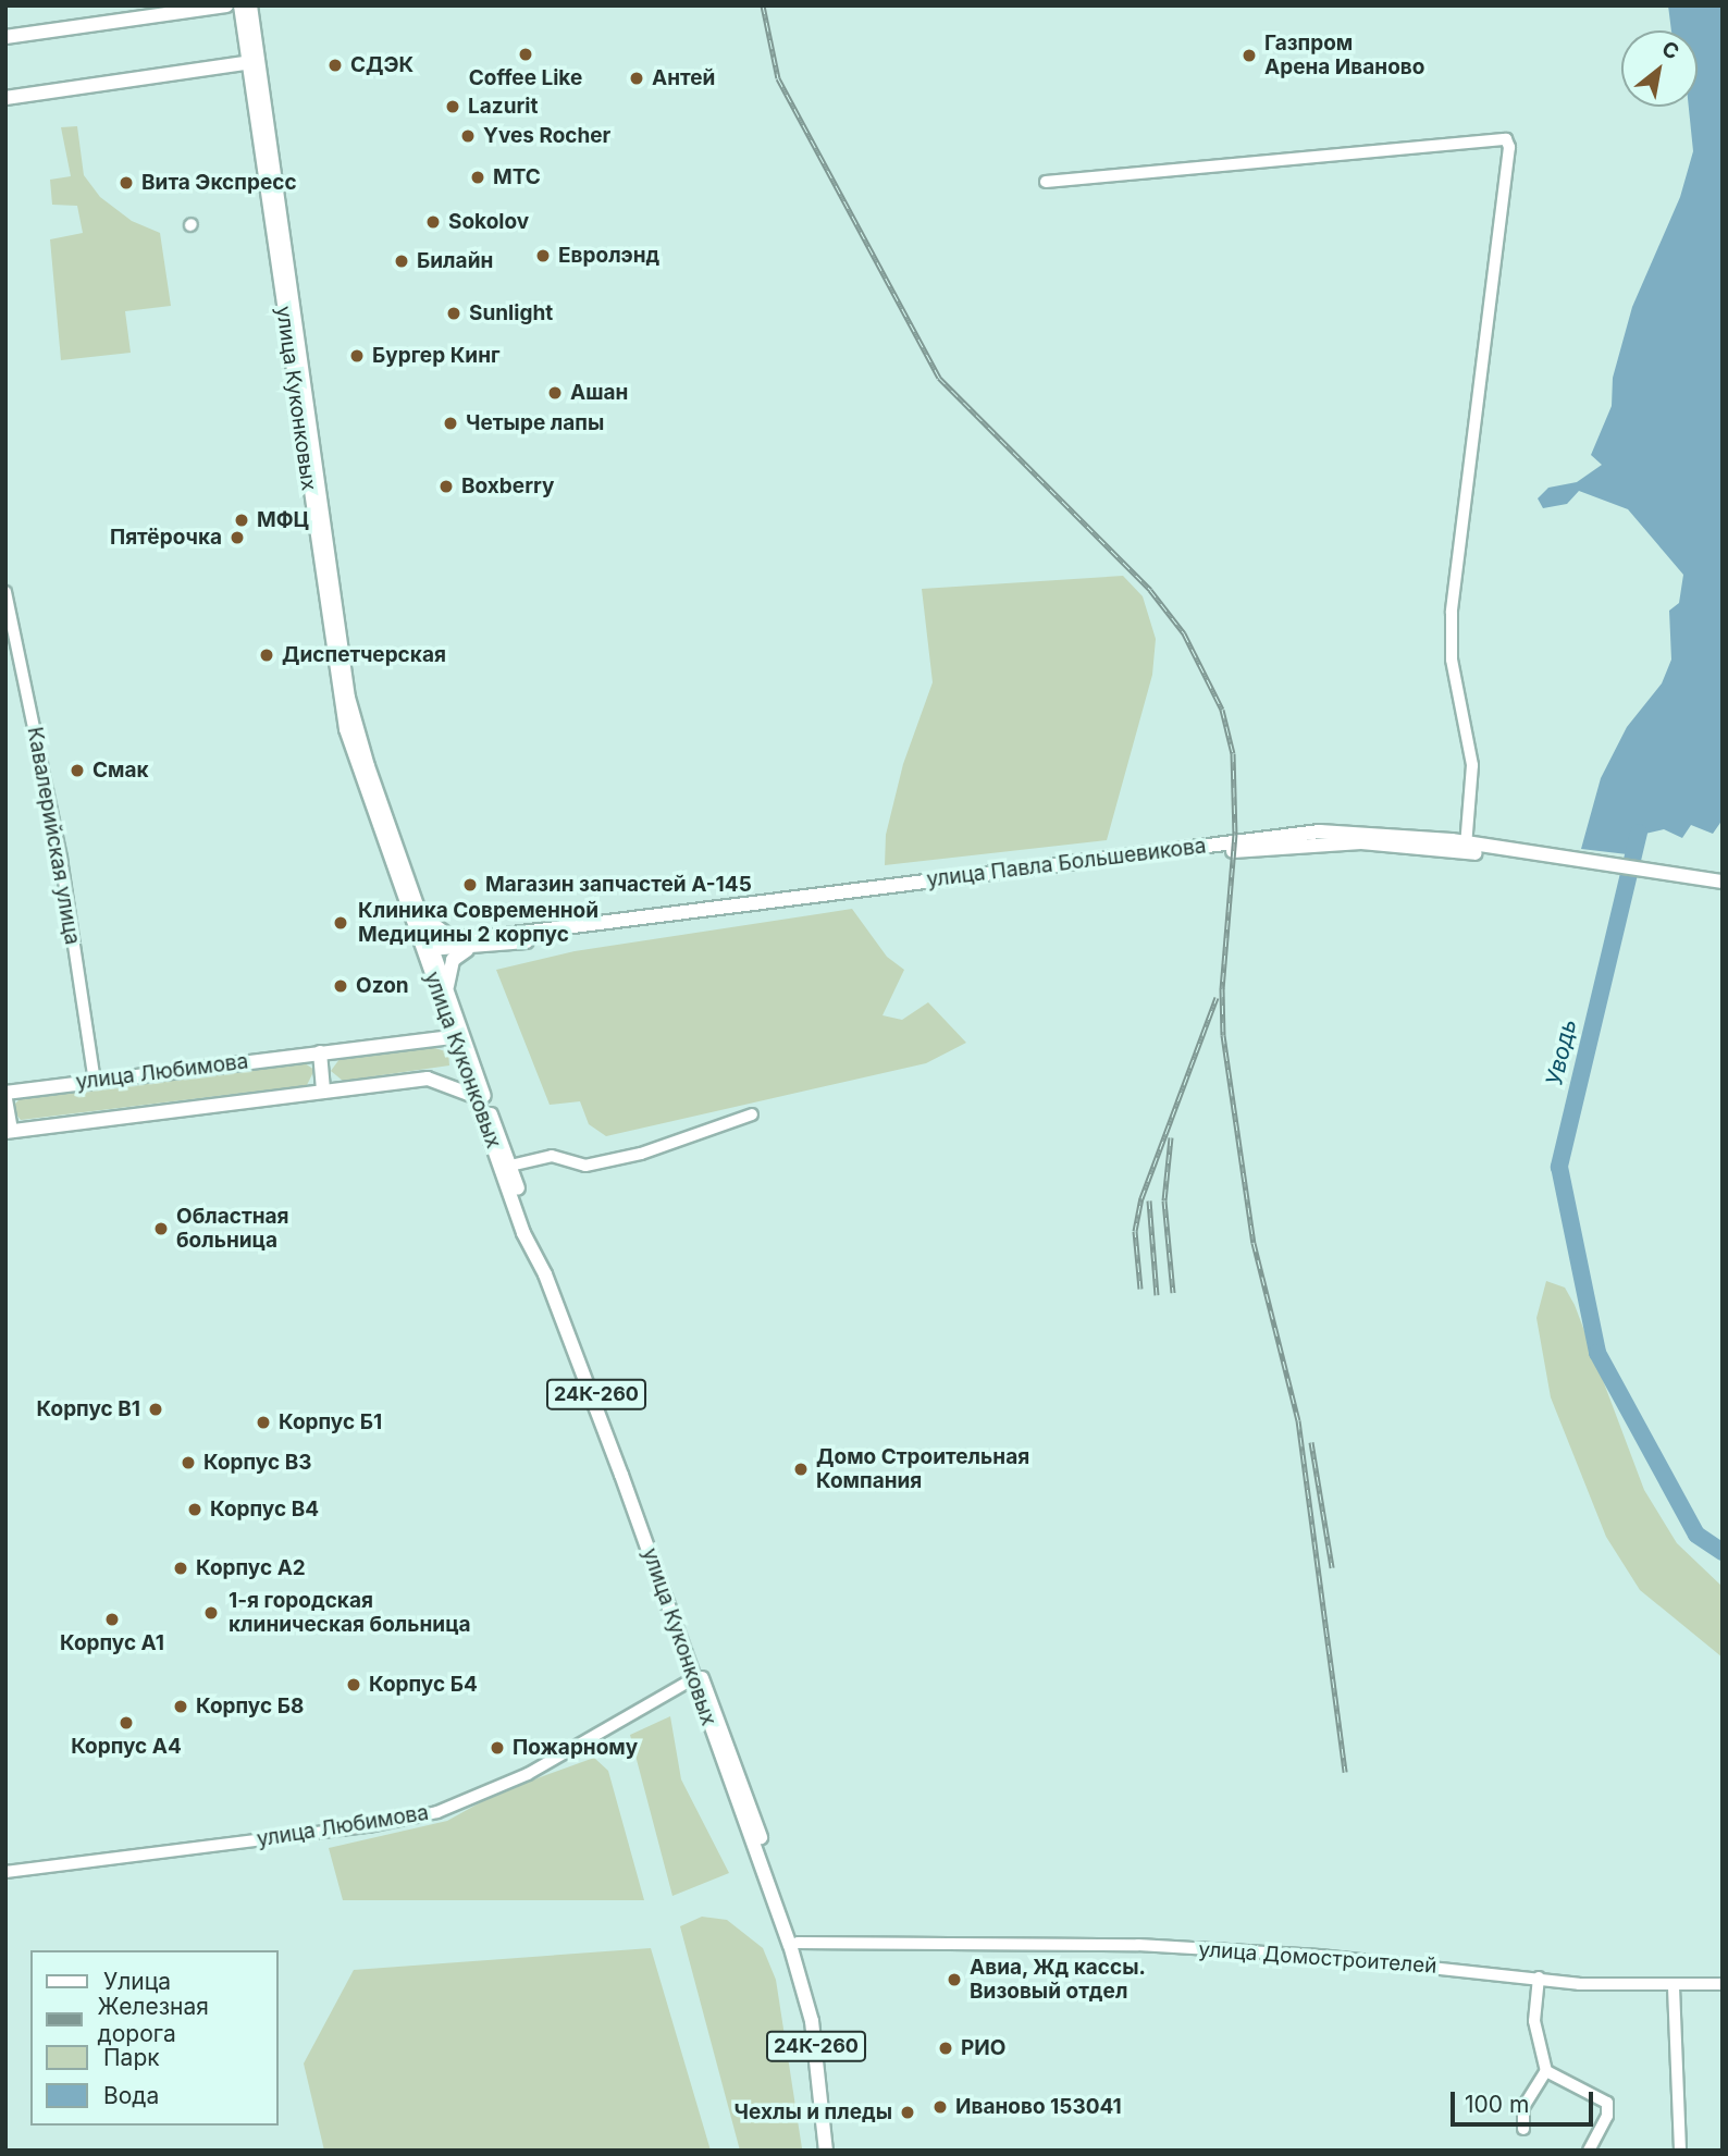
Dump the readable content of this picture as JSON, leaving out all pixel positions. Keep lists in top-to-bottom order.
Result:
{
  "streets": {
    "main road": [
      "улица Куконковых",
      "улица Павла Большевикова",
      "улица Любимова",
      "24К-260"
    ],
    "street": ["Кавалерийская улица", "улица Домостроителей"]
  },
  "crossings": [
    ["улица Куконковых", "улица Павла Большевикова"],
    ["улица Куконковых", "улица Любимова"],
    ["улица Куконковых", "24К-260"],
    ["улица Куконковых", "улица Домостроителей"],
    ["Кавалерийская улица", "улица Любимова"],
    ["24К-260", "улица Домостроителей"]
  ],
  "water": ["Уводь"],
  "places": [
    "Coffee Like",
    "Газпром Арена Иваново",
    "СДЭК",
    "Антей",
    "Lazurit",
    "Yves Rocher",
    "МТС",
    "Вита Экспресс",
    "Sokolov",
    "Евролэнд",
    "Билайн",
    "Sunlight",
    "Бургер Кинг",
    "Ашан",
    "Четыре лапы",
    "Boxberry",
    "МФЦ",
    "Пятёрочка",
    "Диспетчерская",
    "Смак",
    "Магазин запчастей А-145",
    "Клиника Современной Медицины 2 корпус",
    "Ozon",
    "Областная больница",
    "Корпус В1",
    "Корпус Б1",
    "Корпус В3",
    "Домо Строительная Компания",
    "Корпус В4",
    "Корпус А2",
    "1-я городская клиническая больница",
    "Корпус А1",
    "Корпус Б4",
    "Корпус Б8",
    "Корпус А4",
    "Пожарному",
    "Авиа, Жд кассы. Визовый отдел",
    "РИО",
    "Иваново 153041",
    "Чехлы и пледы"
  ],
  "legend": [
    "Улица",
    "Железная дорога",
    "Парк",
    "Вода"
  ],
  "scale_bar": "100 m",
  "north": "top right"
}
